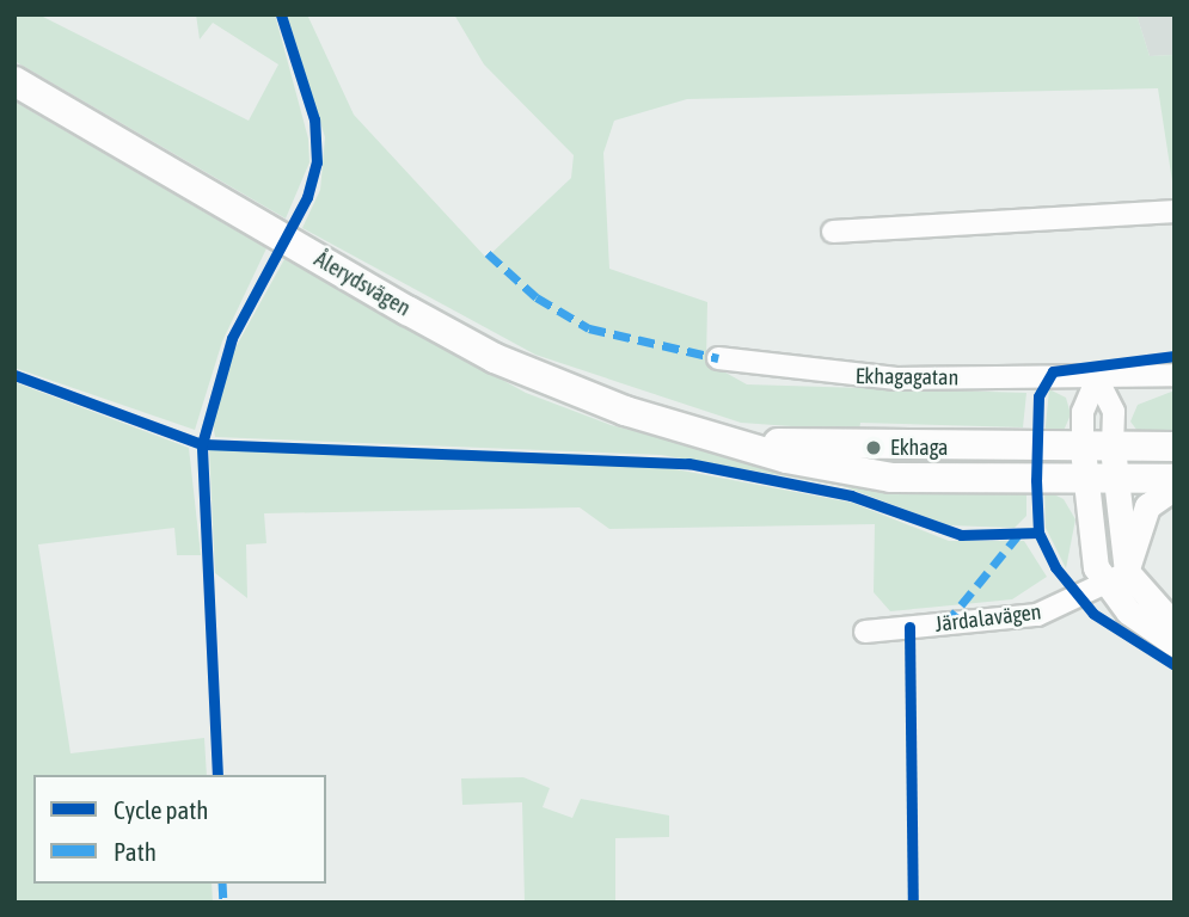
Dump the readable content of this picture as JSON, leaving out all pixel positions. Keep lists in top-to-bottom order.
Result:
{
  "streets": {
    "main road": ["Ålerydsvägen"],
    "street": ["Ekhagagatan", "Järdalavägen"]
  },
  "places": ["Ekhaga"],
  "legend": ["Cycle path", "Path"]
}
